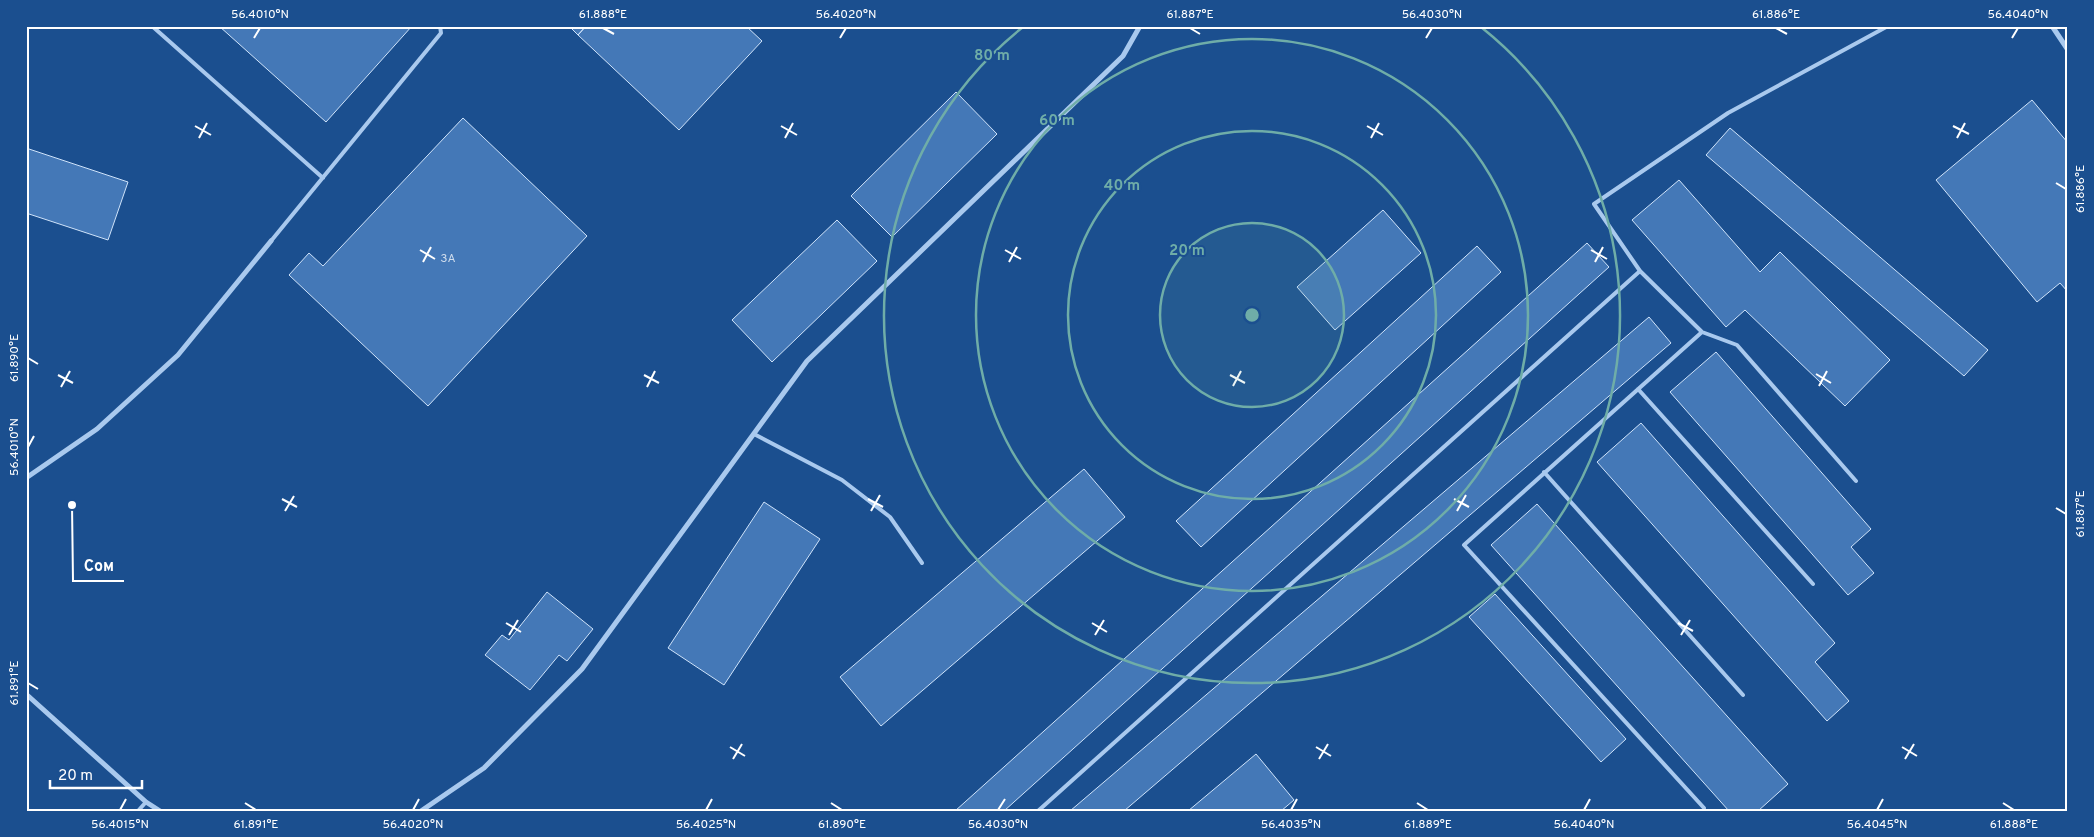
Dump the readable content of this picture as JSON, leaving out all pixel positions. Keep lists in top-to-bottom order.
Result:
{
  "places": ["Сом"],
  "house_numbers": ["3А"],
  "scale_bar": "20 m",
  "coordinates": [
    "56.4010°N",
    "61.888°E",
    "56.4020°N",
    "61.887°E",
    "56.4030°N",
    "61.886°E",
    "56.4040°N",
    "61.890°E",
    "61.891°E",
    "56.4015°N",
    "56.4025°N",
    "56.4035°N",
    "61.889°E",
    "56.4045°N"
  ],
  "rings": [
    "80 m",
    "60 m",
    "40 m",
    "20 m"
  ]
}
